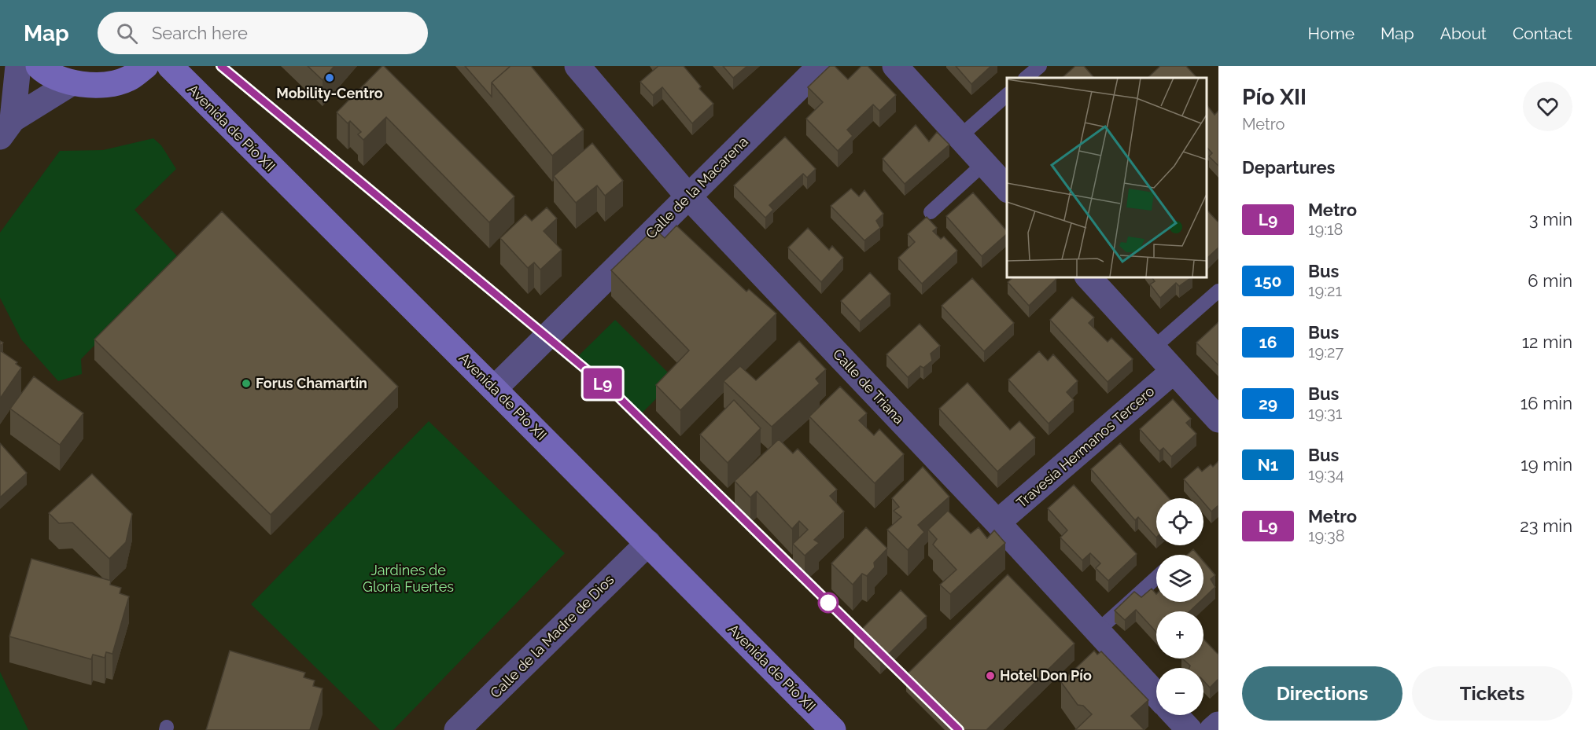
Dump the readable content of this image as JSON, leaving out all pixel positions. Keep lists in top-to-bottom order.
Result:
{
  "streets": {
    "main road": ["Avenida de Pío XII"],
    "street": [
      "Calle de la Macarena",
      "Calle de Triana",
      "Travesía Hermanos Tercero",
      "Calle de la Madre de Dios"
    ]
  },
  "crossings": [
    ["Avenida de Pío XII", "Calle de la Macarena"],
    ["Avenida de Pío XII", "Calle de la Madre de Dios"],
    ["Calle de la Macarena", "Calle de Triana"],
    ["Calle de Triana", "Travesía Hermanos Tercero"]
  ],
  "parks": ["Jardines de Gloria Fuertes"],
  "places": ["Mobility-Centro", "Forus Chamartín", "Hotel Don Pío"],
  "lines": ["metro line L9"],
  "page": {
    "header": "Map",
    "search": "Search here",
    "nav": [
      "Home",
      "Map",
      "About",
      "Contact"
    ],
    "on_map": "L9",
    "heading": [
      ["Pío XII", "Metro"],
      "Departures"
    ],
    "list": [
      {
        "mark": "L9",
        "name": "Metro",
        "note": "19:18",
        "value": "3 min"
      },
      {
        "mark": "150",
        "name": "Bus",
        "note": "19:21",
        "value": "6 min"
      },
      {
        "mark": "16",
        "name": "Bus",
        "note": "19:27",
        "value": "12 min"
      },
      {
        "mark": "29",
        "name": "Bus",
        "note": "19:31",
        "value": "16 min"
      },
      {
        "mark": "N1",
        "name": "Bus",
        "note": "19:34",
        "value": "19 min"
      },
      {
        "mark": "L9",
        "name": "Metro",
        "note": "19:38",
        "value": "23 min"
      }
    ],
    "map_buttons": ["+", "−"],
    "buttons": ["Directions", "Tickets"]
  }
}
